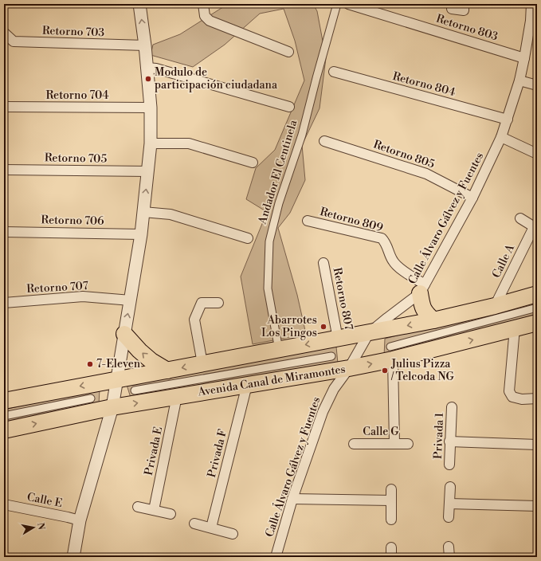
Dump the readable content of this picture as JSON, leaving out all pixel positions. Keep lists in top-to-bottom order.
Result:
{
  "streets": {
    "main road": ["Avenida Canal de Miramontes"],
    "street": [
      "Retorno 803",
      "Retorno 703",
      "Retorno 804",
      "Retorno 704",
      "Retorno 805",
      "Retorno 705",
      "Andador El Centinela",
      "Calle Álvaro Gálvez y Fuentes",
      "Retorno 809",
      "Retorno 706",
      "Calle A",
      "Retorno 707",
      "Retorno 807",
      "Calle G",
      "Privada 1",
      "Privada E",
      "Privada F",
      "Calle E"
    ]
  },
  "crossings": [
    ["Retorno 803", "Calle Álvaro Gálvez y Fuentes"],
    ["Retorno 804", "Calle Álvaro Gálvez y Fuentes"],
    ["Retorno 805", "Calle Álvaro Gálvez y Fuentes"],
    ["Calle Álvaro Gálvez y Fuentes", "Retorno 809"],
    ["Calle Álvaro Gálvez y Fuentes", "Avenida Canal de Miramontes"],
    ["Avenida Canal de Miramontes", "Privada E"],
    ["Avenida Canal de Miramontes", "Privada F"]
  ],
  "places": [
    "Modulo de participación ciudadana",
    "Abarrotes Los Pingos",
    "7-Eleven",
    "Julius Pizza / Telcoda NG"
  ],
  "north": "right"
}
